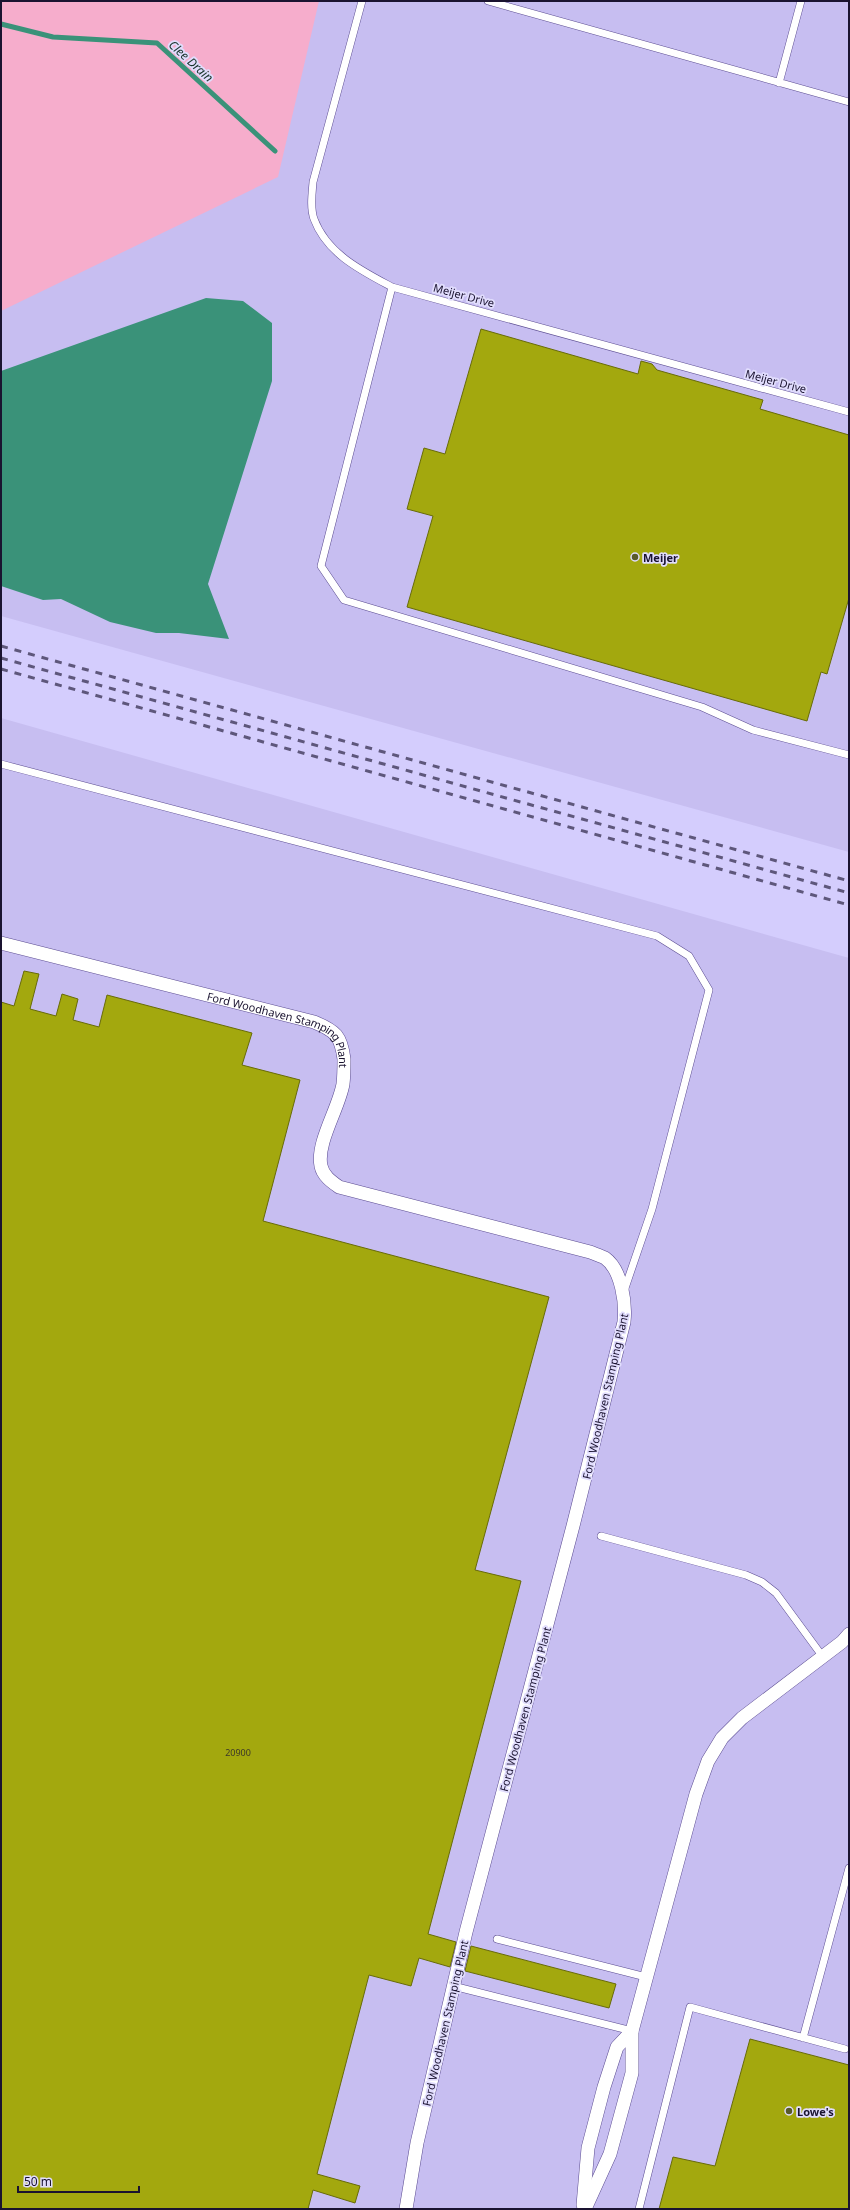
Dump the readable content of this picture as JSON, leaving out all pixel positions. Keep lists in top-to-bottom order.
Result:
{
  "streets": {
    "street": ["Ford Woodhaven Stamping Plant"],
    "lane": ["Meijer Drive"]
  },
  "water": ["Clee Drain"],
  "places": ["Meijer", "Lowe's"],
  "house_numbers": ["20900"],
  "scale_bar": "50 m"
}
